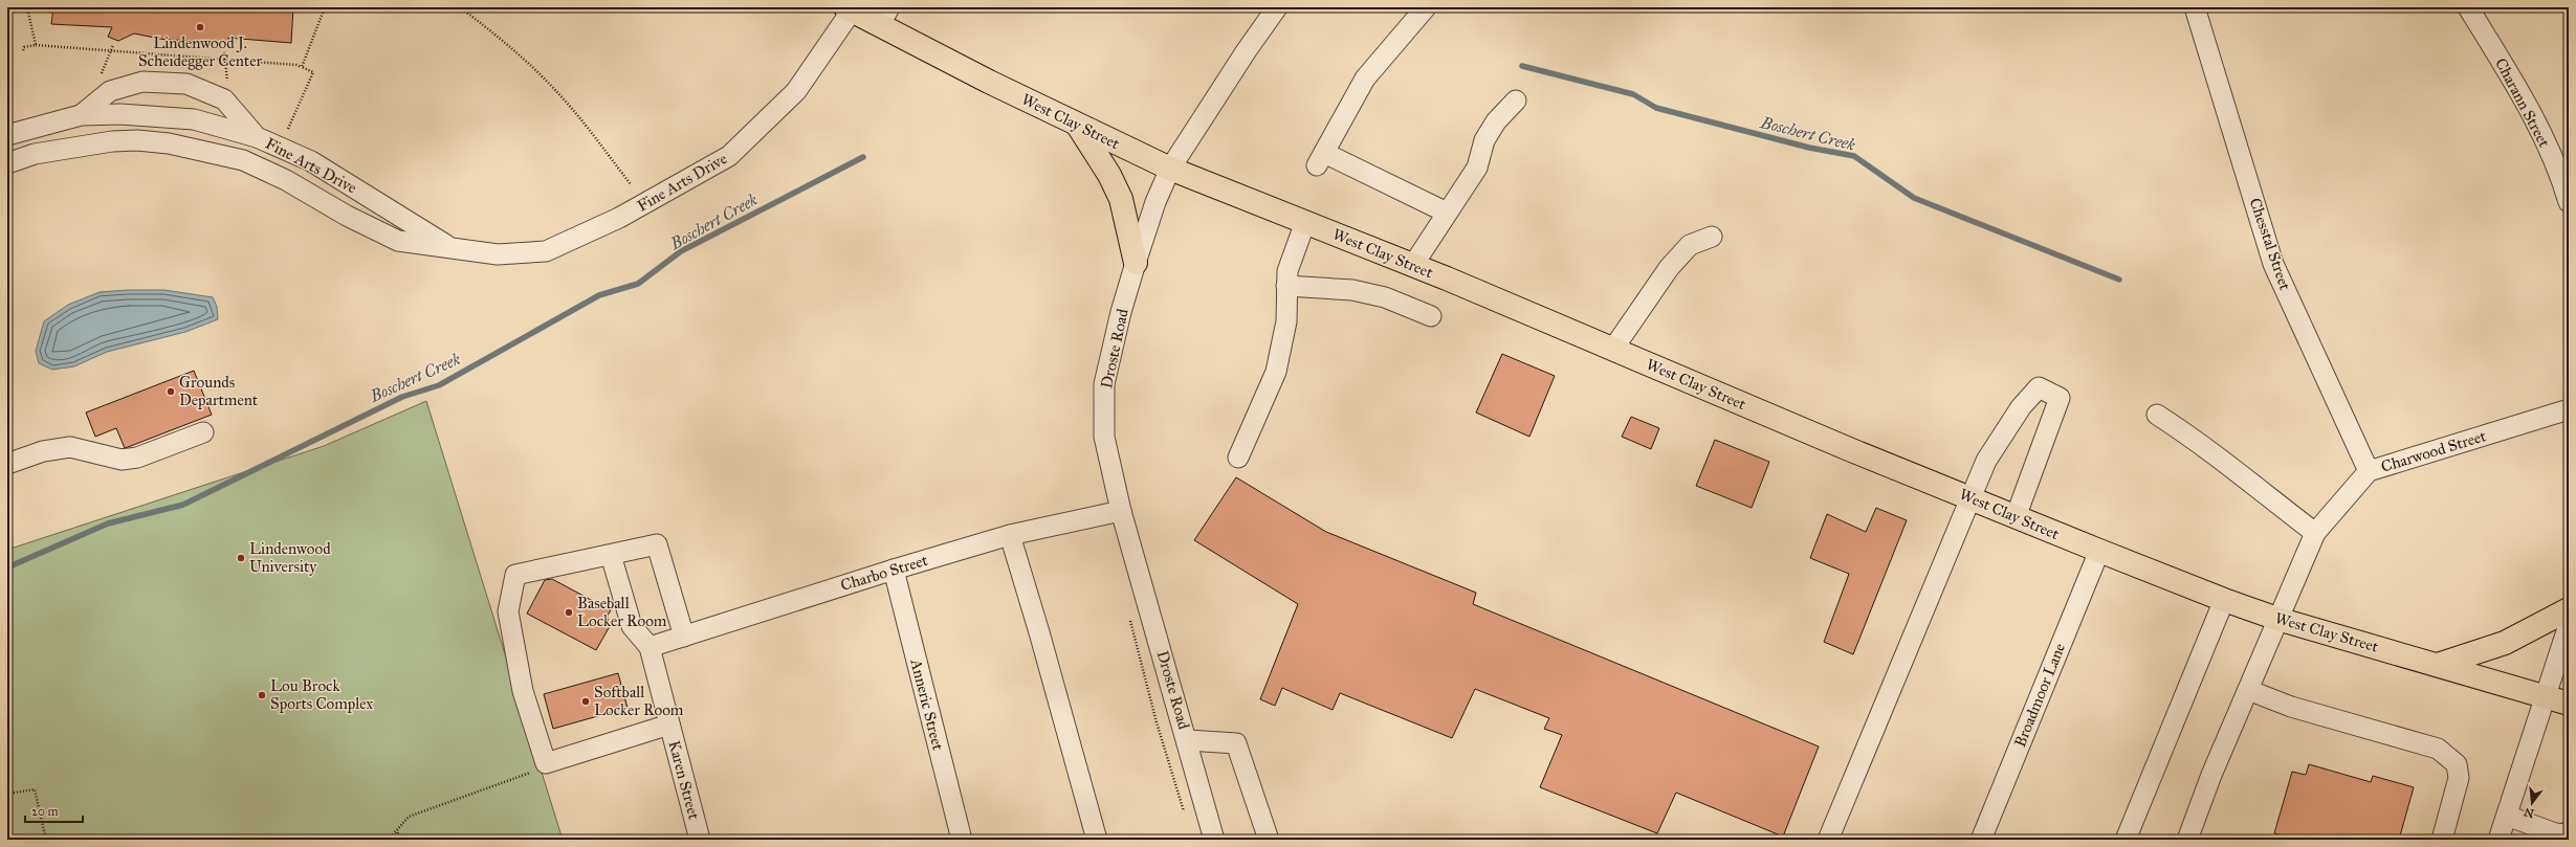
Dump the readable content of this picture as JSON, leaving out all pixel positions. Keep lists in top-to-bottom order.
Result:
{
  "streets": {
    "main road": ["West Clay Street"],
    "street": [
      "Charann Street",
      "Fine Arts Drive",
      "Chesstal Street",
      "Droste Road",
      "Charwood Street",
      "Charbo Street",
      "Broadmoor Lane",
      "Anneric Street",
      "Karen Street"
    ]
  },
  "crossings": [
    ["West Clay Street", "Fine Arts Drive"],
    ["West Clay Street", "Droste Road"],
    ["West Clay Street", "Charwood Street"],
    ["West Clay Street", "Broadmoor Lane"],
    ["Chesstal Street", "Charwood Street"],
    ["Droste Road", "Charbo Street"],
    ["Charbo Street", "Anneric Street"],
    ["Charbo Street", "Karen Street"]
  ],
  "water": ["Boschert Creek"],
  "places": [
    "Lindenwood J. Scheidegger Center",
    "Grounds Department",
    "Lindenwood University",
    "Baseball Locker Room",
    "Lou Brock Sports Complex",
    "Softball Locker Room"
  ],
  "scale_bar": "20 m",
  "north": "bottom"
}
